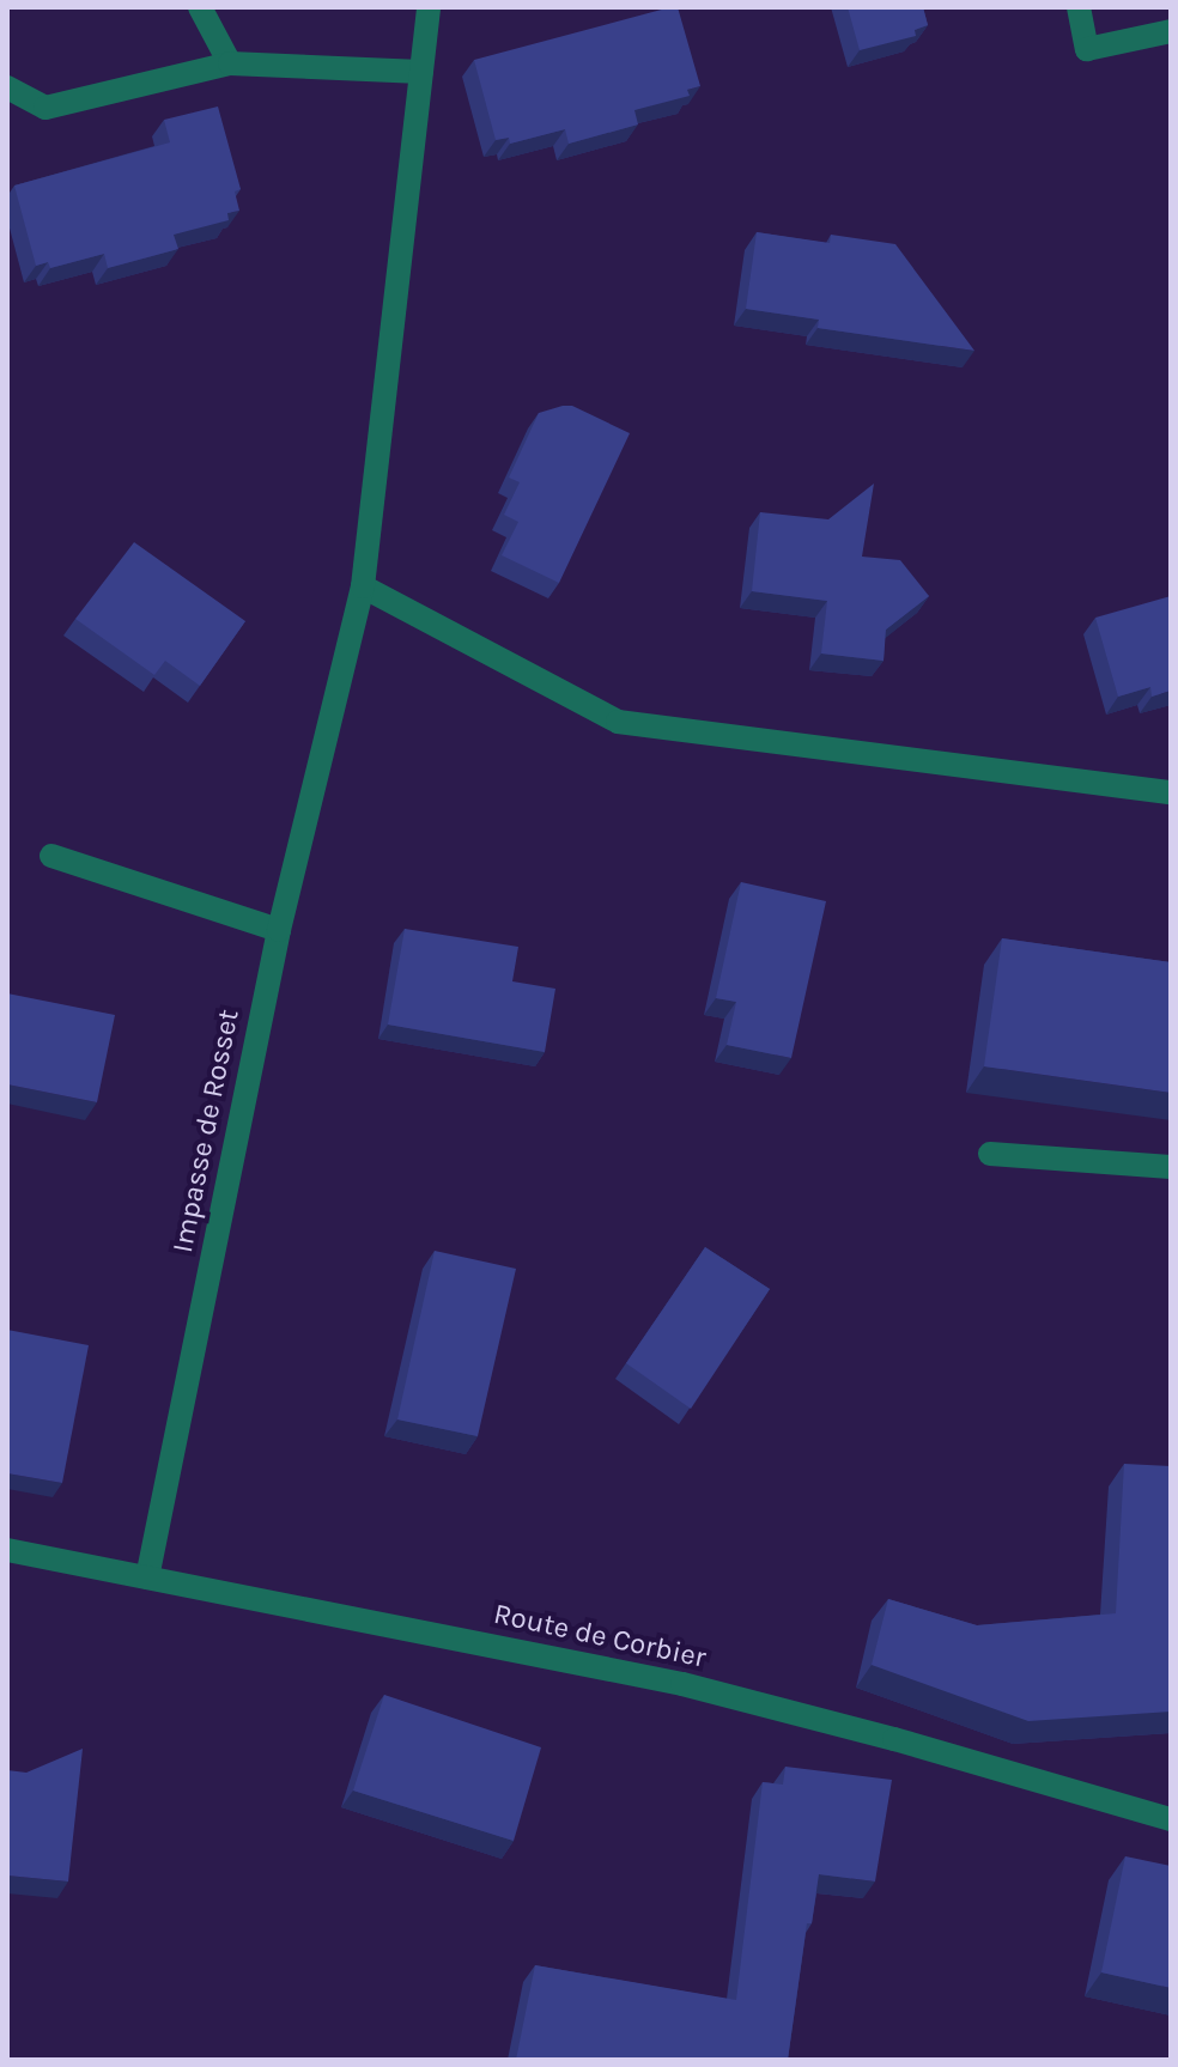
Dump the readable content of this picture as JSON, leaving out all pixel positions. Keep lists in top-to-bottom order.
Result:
{
  "streets": {
    "street": ["Impasse de Rosset", "Route de Corbier"]
  },
  "crossings": [
    ["Impasse de Rosset", "Route de Corbier"]
  ]
}
